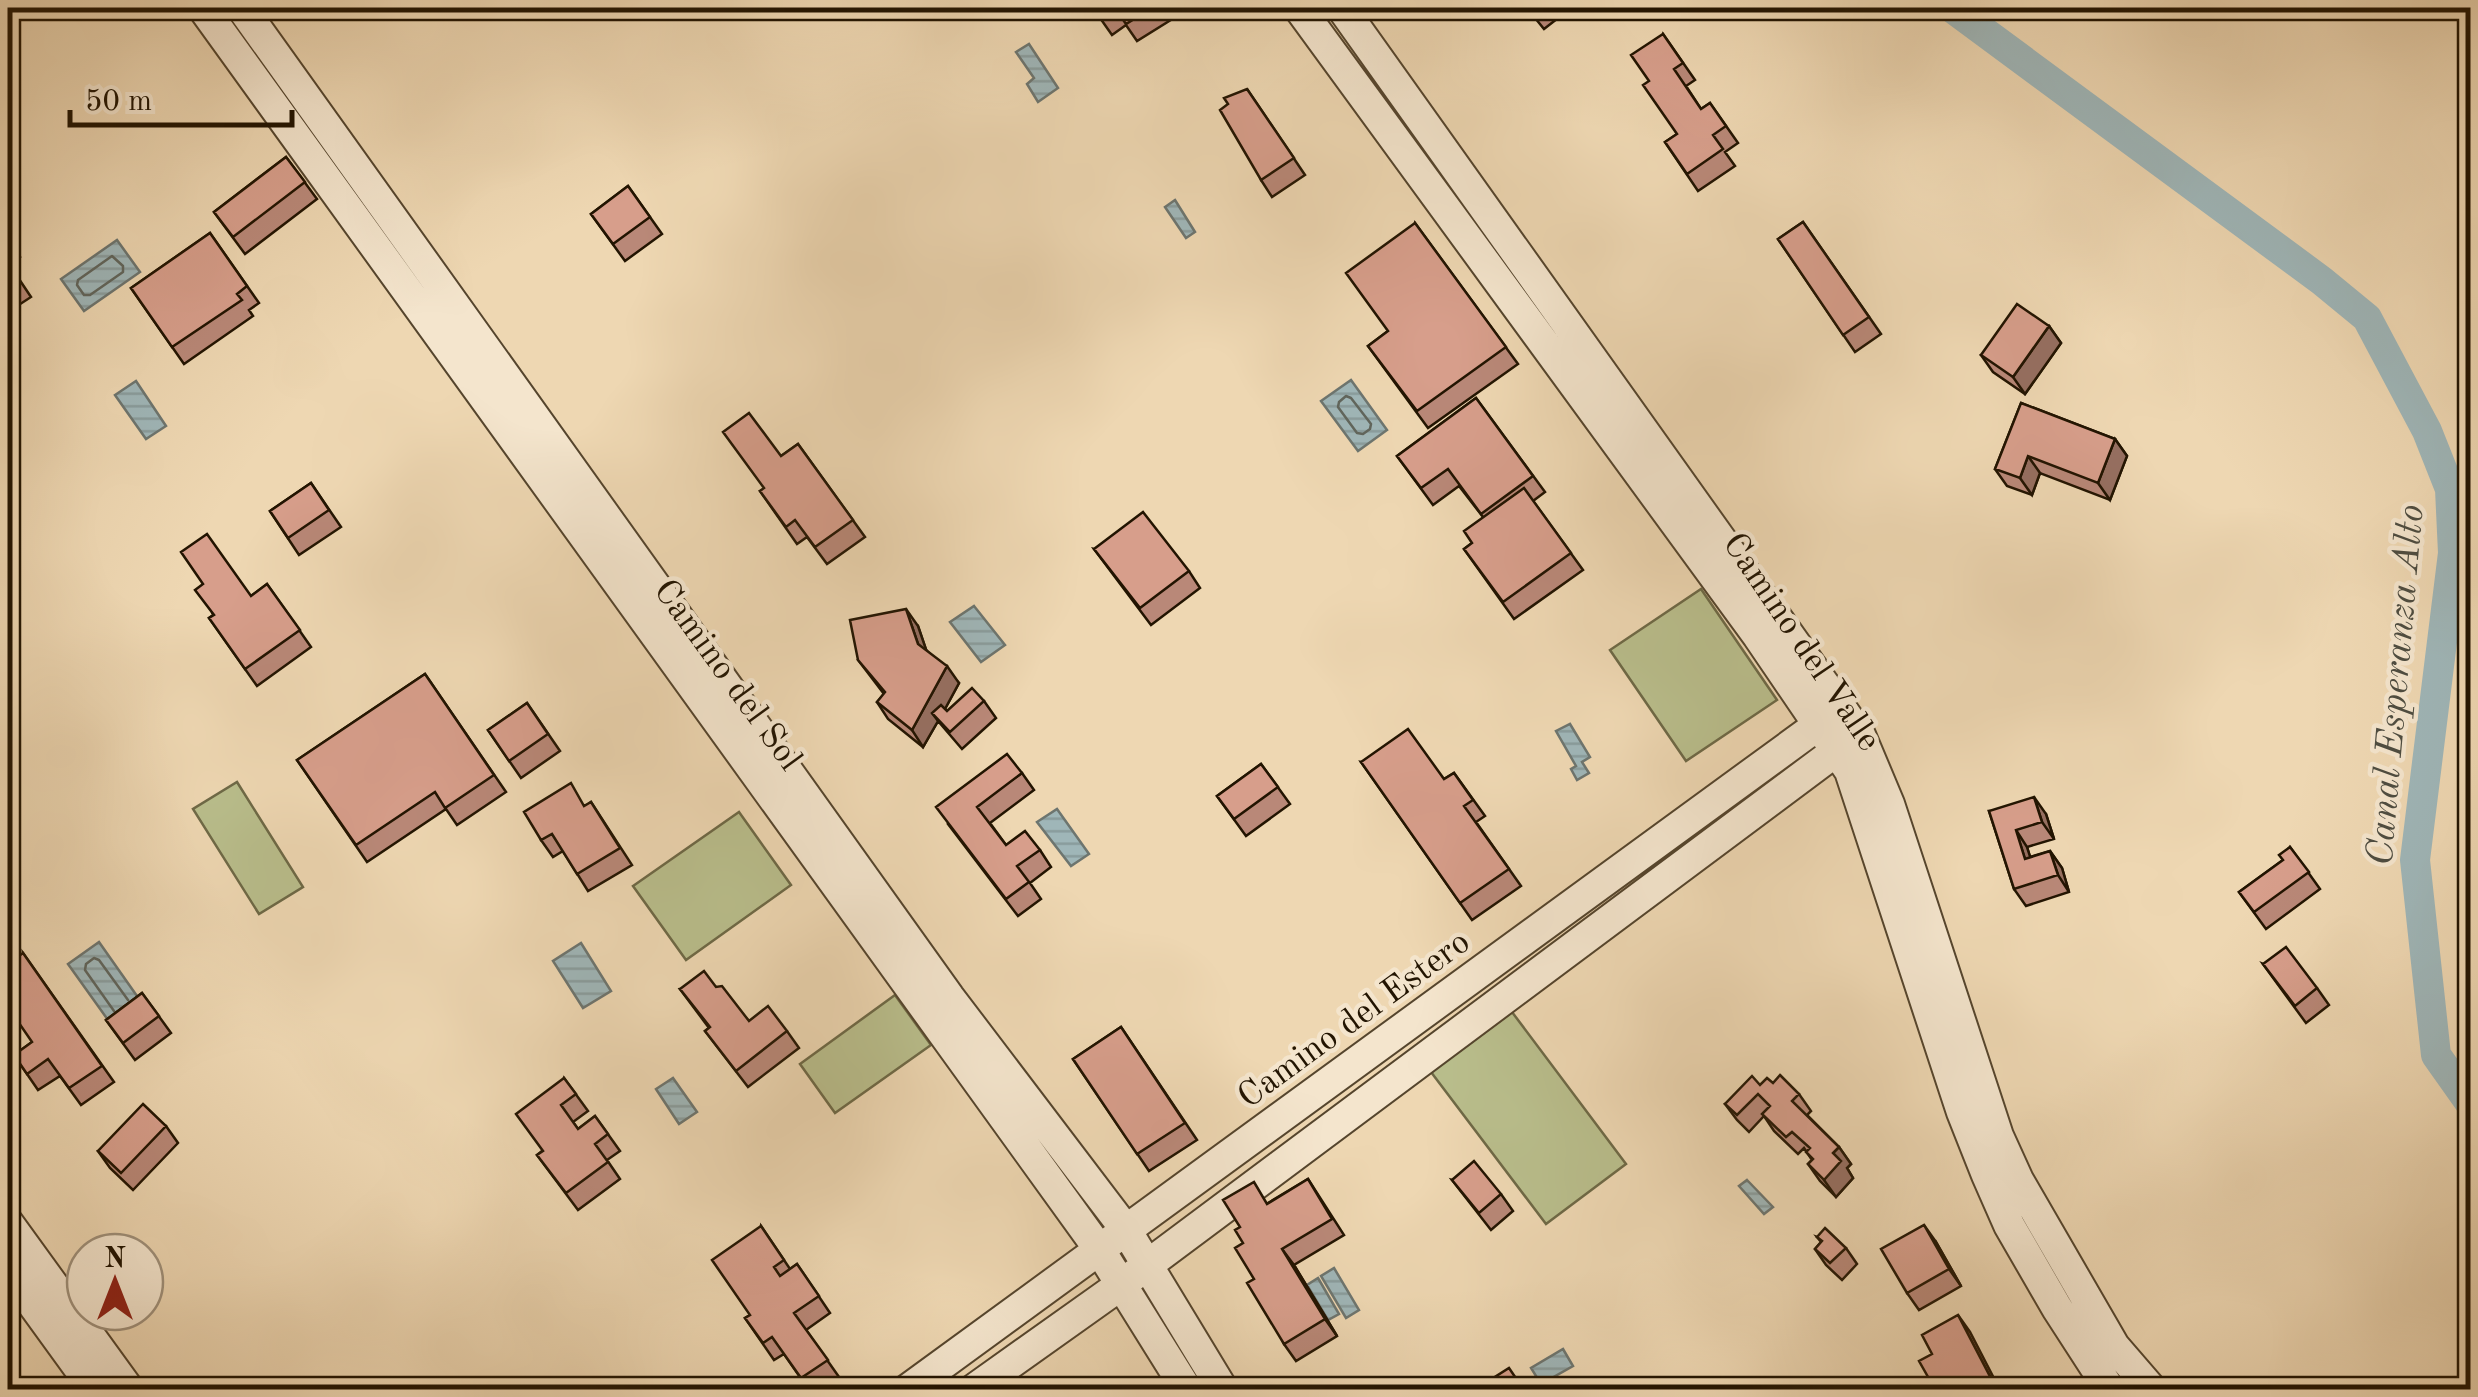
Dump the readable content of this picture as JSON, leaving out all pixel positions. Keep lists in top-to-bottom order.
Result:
{
  "streets": {
    "street": ["Camino del Valle", "Camino del Sol", "Camino del Estero"]
  },
  "crossings": [
    ["Camino del Valle", "Camino del Estero"],
    ["Camino del Sol", "Camino del Estero"]
  ],
  "water": ["Canal Esperanza Alto"],
  "scale_bar": "50 m",
  "north": "top"
}
